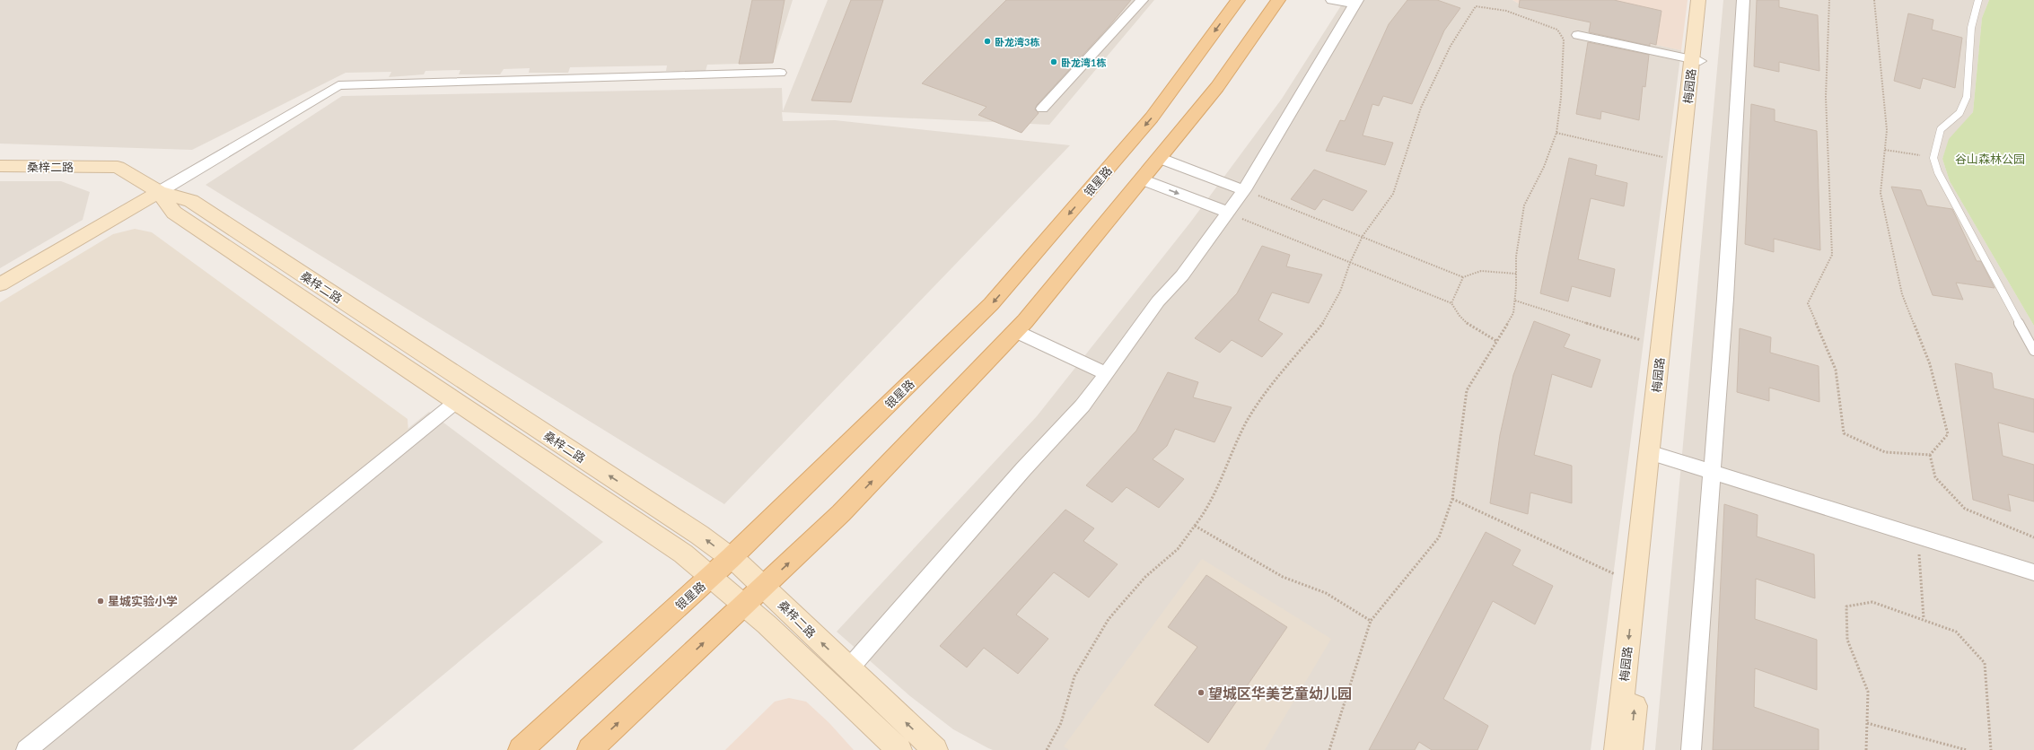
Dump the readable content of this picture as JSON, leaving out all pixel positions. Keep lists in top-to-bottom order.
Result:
{
  "streets": {
    "main road": ["银星路"],
    "street": ["梅园路", "桑梓二路"]
  },
  "crossings": [
    ["桑梓二路", "银星路"]
  ],
  "parks": ["谷山森林公园"],
  "places": [
    "卧龙湾3栋",
    "卧龙湾1栋",
    "星城实验小学",
    "望城区华美艺童幼儿园"
  ]
}
